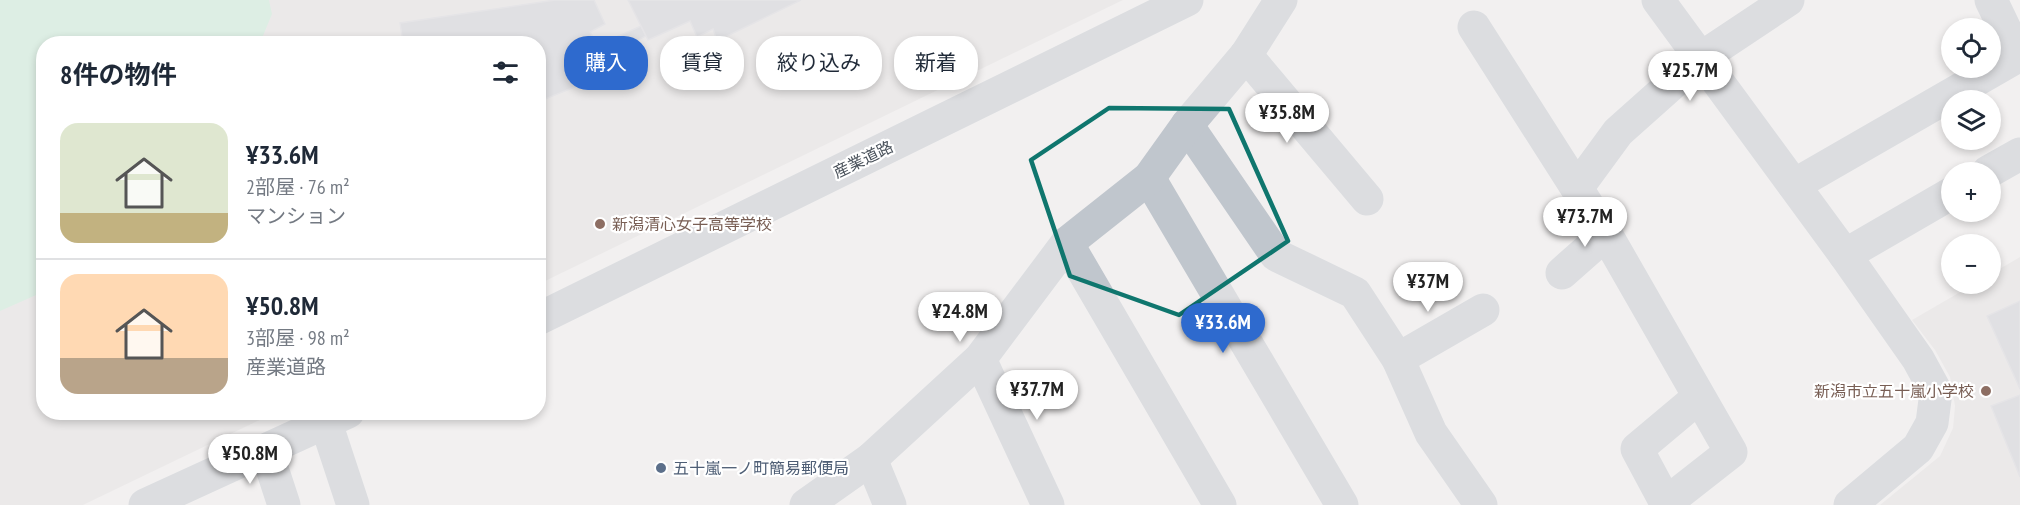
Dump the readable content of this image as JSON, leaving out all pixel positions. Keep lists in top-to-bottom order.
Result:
{
  "streets": {
    "street": ["産業道路"]
  },
  "places": ["新潟清心女子高等学校", "新潟市立五十嵐小学校", "五十嵐一ノ町簡易郵便局"],
  "page": {
    "map_buttons": ["+", "−"],
    "chip": [
      "購入",
      "賃貸",
      "絞り込み",
      "新着"
    ],
    "heading": "8件の物件",
    "price": [
      "¥25.7M",
      "¥35.8M",
      "¥73.7M",
      "¥37M",
      "¥24.8M",
      "¥33.6M",
      "¥37.7M",
      "¥50.8M"
    ],
    "list": [
      {
        "name": "¥33.6M",
        "note": "2部屋 · 76 m² · マンション"
      },
      {
        "name": "¥50.8M",
        "note": "3部屋 · 98 m² · 産業道路"
      }
    ]
  }
}
